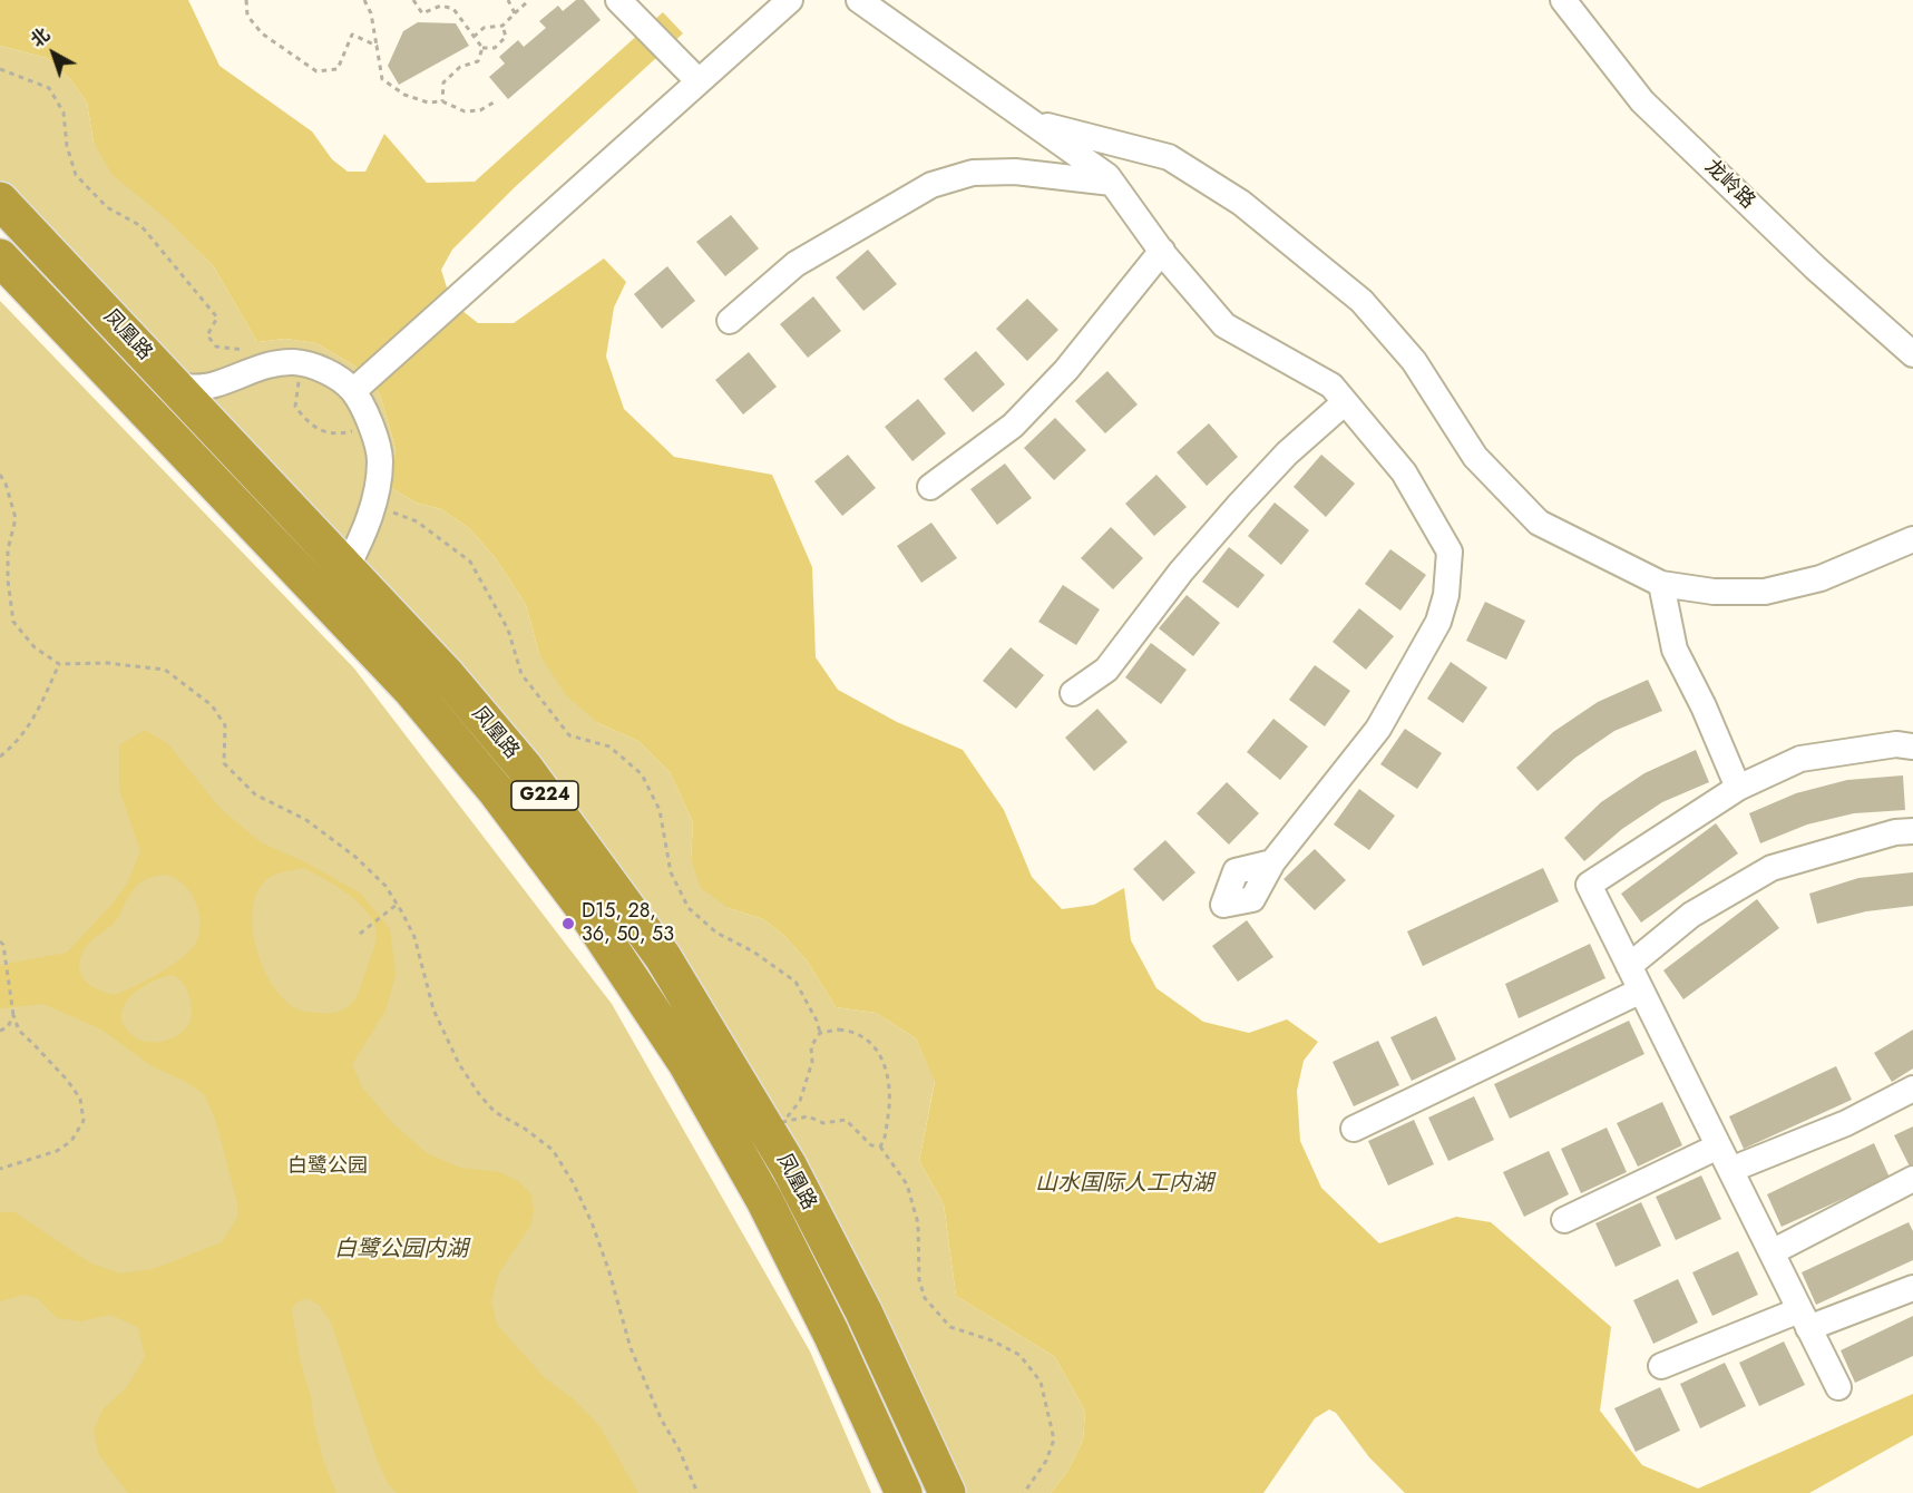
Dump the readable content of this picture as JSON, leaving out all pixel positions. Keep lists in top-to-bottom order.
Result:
{
  "streets": {
    "highway": ["凤凰路", "G224"],
    "street": ["龙岭路"]
  },
  "water": ["山水国际人工内湖", "白鹭公园内湖"],
  "parks": ["白鹭公园"],
  "places": ["D15, 28, 36, 50, 53"],
  "north": "top left"
}
